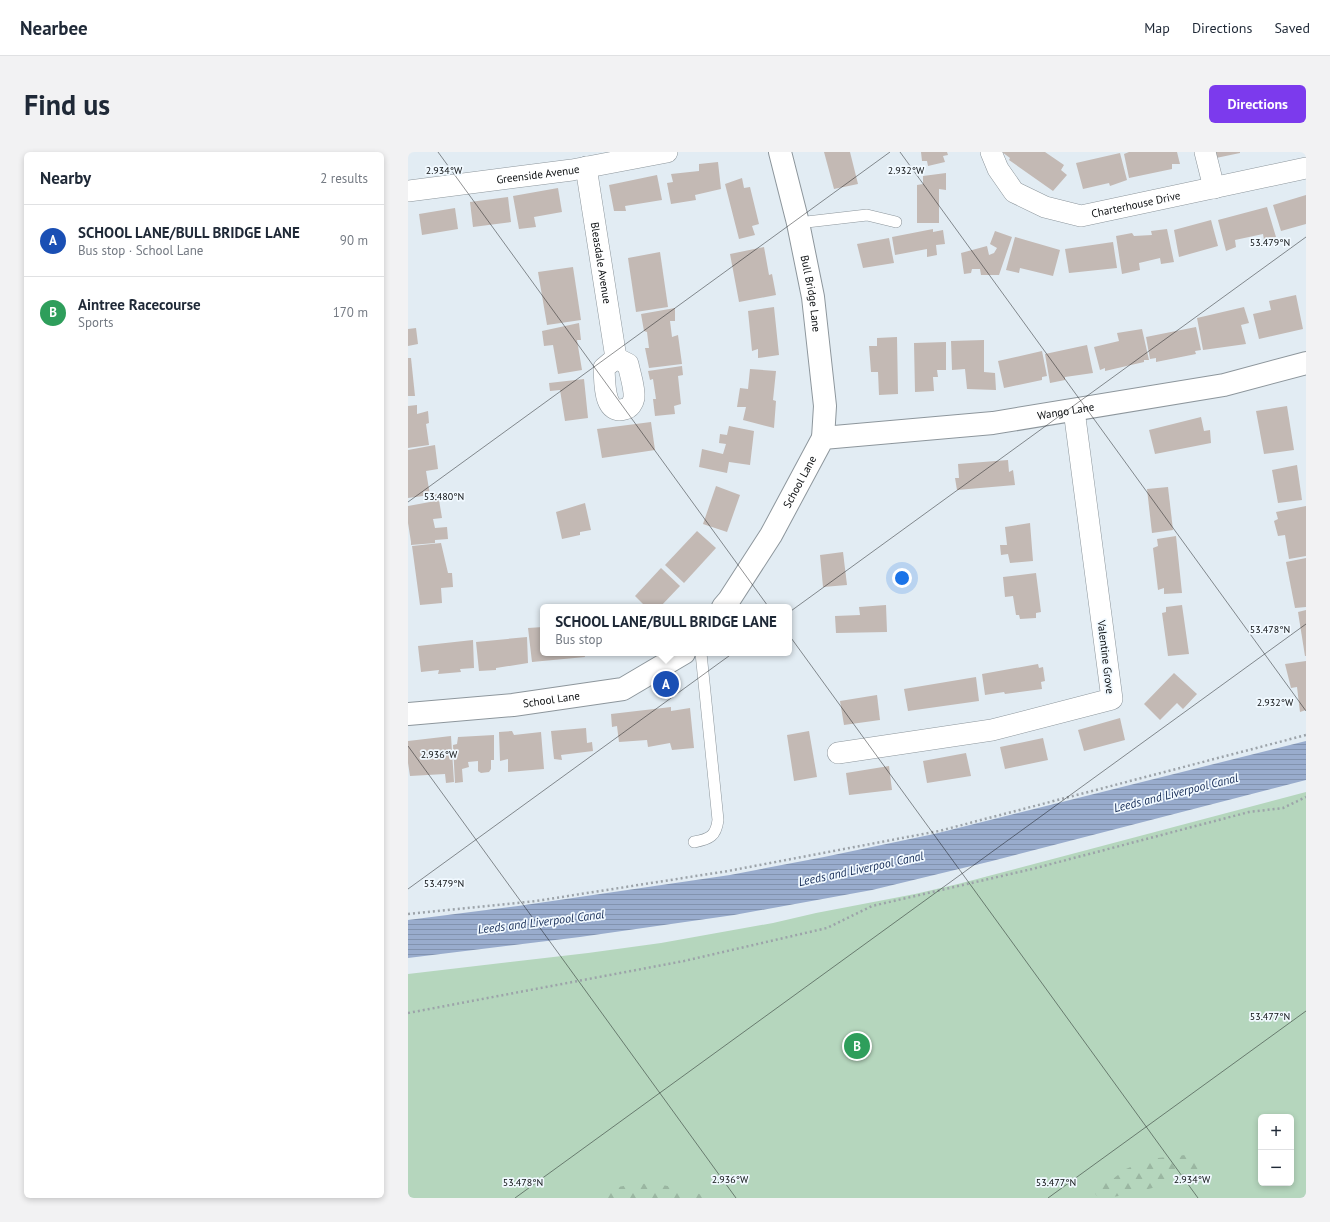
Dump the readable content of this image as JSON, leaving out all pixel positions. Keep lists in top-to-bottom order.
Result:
{
  "streets": {
    "main road": ["Bull Bridge Lane", "Wango Lane", "School Lane"],
    "street": [
      "Greenside Avenue",
      "Charterhouse Drive",
      "Bleasdale Avenue",
      "Valentine Grove"
    ]
  },
  "crossings": [
    ["Greenside Avenue", "Bleasdale Avenue"],
    ["Bull Bridge Lane", "Wango Lane"],
    ["Bull Bridge Lane", "School Lane"],
    ["Wango Lane", "School Lane"],
    ["Wango Lane", "Valentine Grove"]
  ],
  "water": ["Leeds and Liverpool Canal"],
  "page": {
    "header": "Nearbee",
    "nav": ["Map", "Directions", "Saved"],
    "buttons": "Directions",
    "title": "Find us",
    "heading": ["Nearby", "2 results"],
    "list": [
      {
        "mark": "A",
        "name": "SCHOOL LANE/BULL BRIDGE LANE",
        "note": "Bus stop · School Lane",
        "value": "90 m"
      },
      {
        "mark": "B",
        "name": "Aintree Racecourse",
        "note": "Sports",
        "value": "170 m"
      }
    ],
    "popup": ["SCHOOL LANE/BULL BRIDGE LANE", "Bus stop"],
    "pins": ["A", "B"],
    "map_buttons": ["+", "−"]
  },
  "coordinates": [
    "2.934°W",
    "2.932°W",
    "53.479°N",
    "53.480°N",
    "53.478°N",
    "2.936°W",
    "53.477°N"
  ]
}
